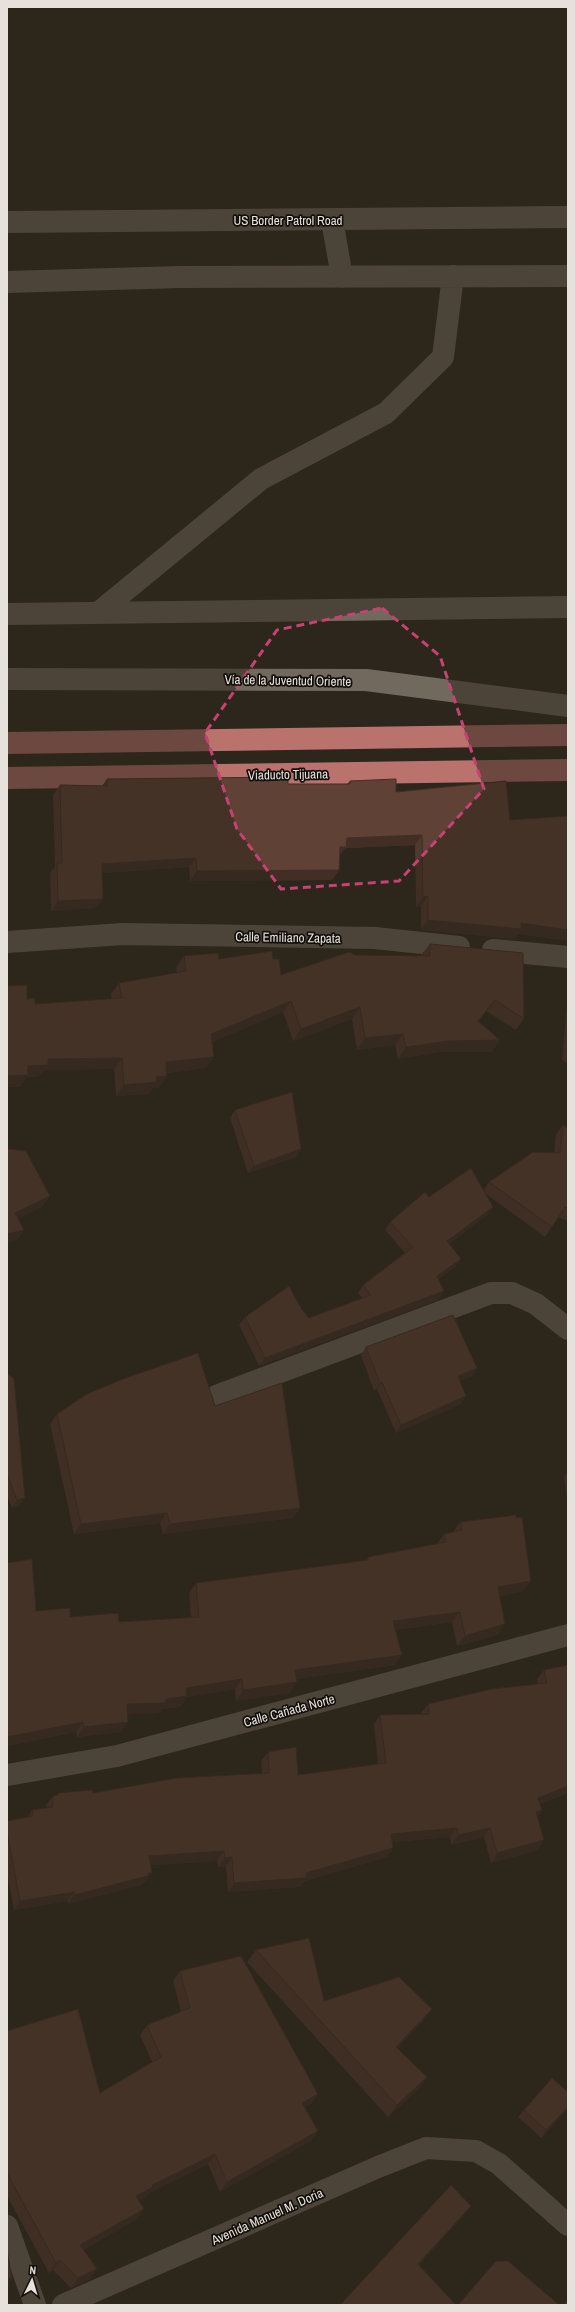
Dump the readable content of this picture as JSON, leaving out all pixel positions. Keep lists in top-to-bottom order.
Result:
{
  "streets": {
    "highway": ["Viaducto Tijuana"],
    "street": [
      "US Border Patrol Road",
      "Vía de la Juventud Oriente",
      "Calle Emiliano Zapata",
      "Calle Cañada Norte",
      "Avenida Manuel M. Doria"
    ]
  },
  "north": "top"
}
